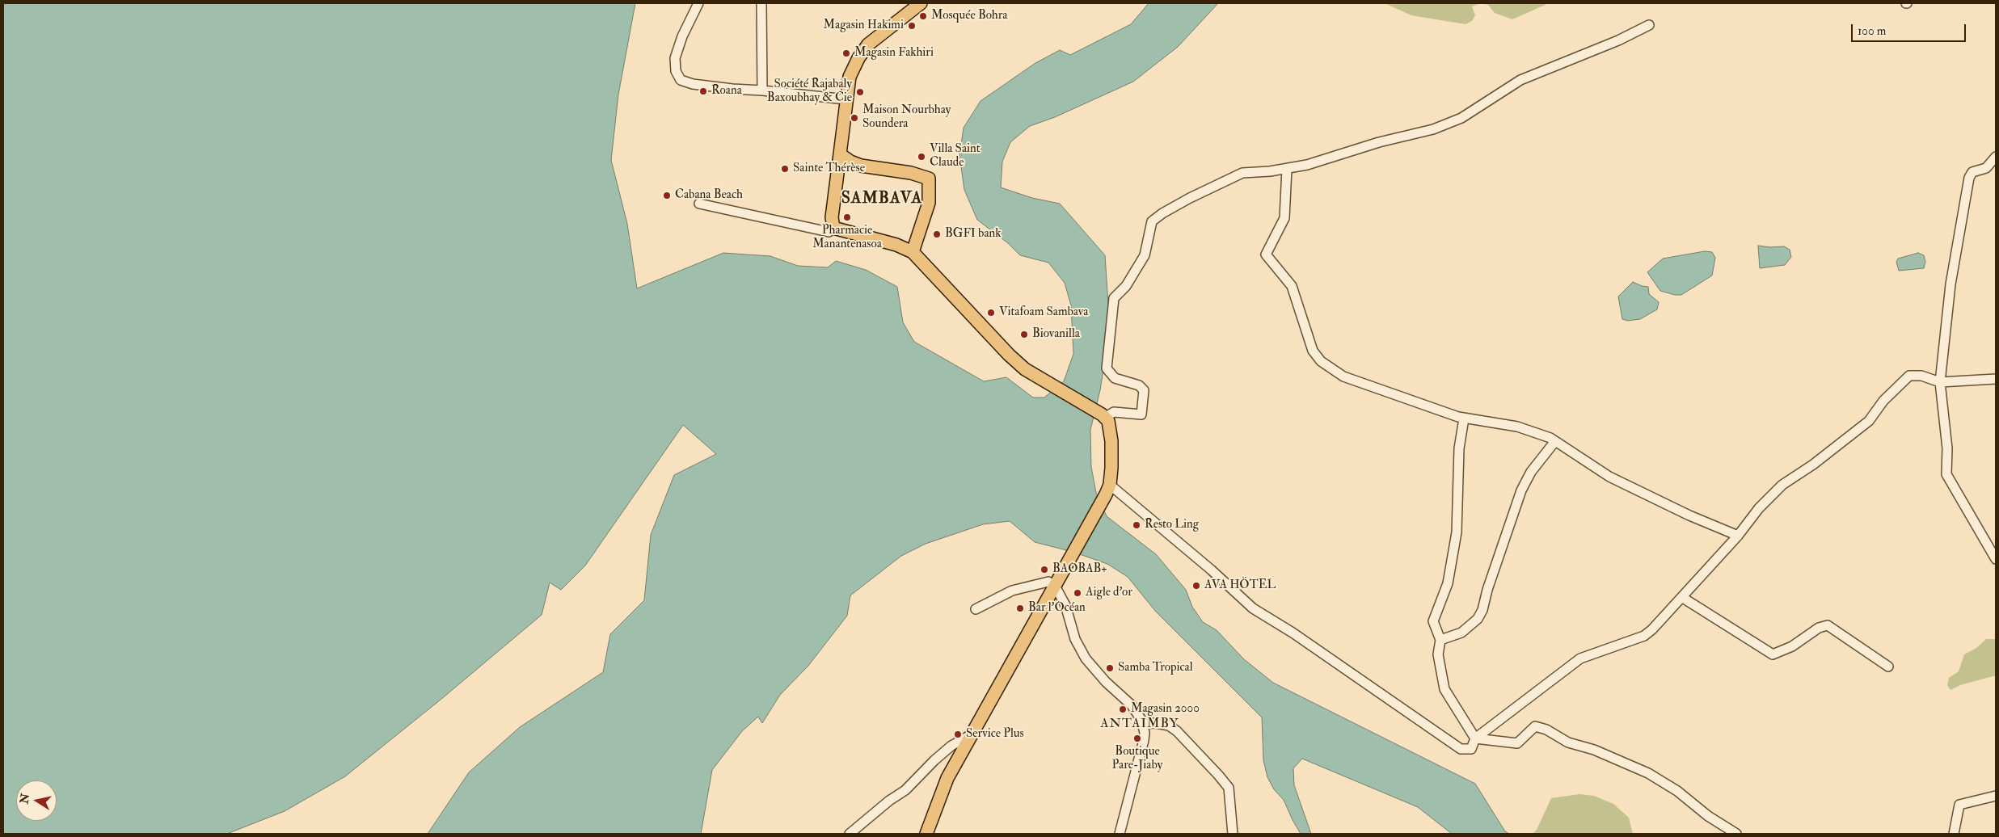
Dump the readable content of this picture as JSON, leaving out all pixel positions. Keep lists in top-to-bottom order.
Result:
{
  "districts": ["SAMBAVA", "ANTAIMBY"],
  "places": [
    "Mosquée Bohra",
    "Magasin Hakimi",
    "Magasin Fakhiri",
    "Roana",
    "Société Rajabaly Baxoubhay & Cie",
    "Maison Nourbhay Soundera",
    "Villa Saint Claude",
    "Sainte Thérèse",
    "Cabana Beach",
    "Pharmacie Manantenasoa",
    "BGFI bank",
    "Vitafoam Sambava",
    "Biovanilla",
    "Resto Ling",
    "BAOBAB+",
    "AVA HÖTEL",
    "Aigle d'or",
    "Bar l'Océan",
    "Samba Tropical",
    "Magasin 2000",
    "Service Plus",
    "Boutique Pare-Jiaby"
  ],
  "scale_bar": "100 m",
  "north": "left"
}
